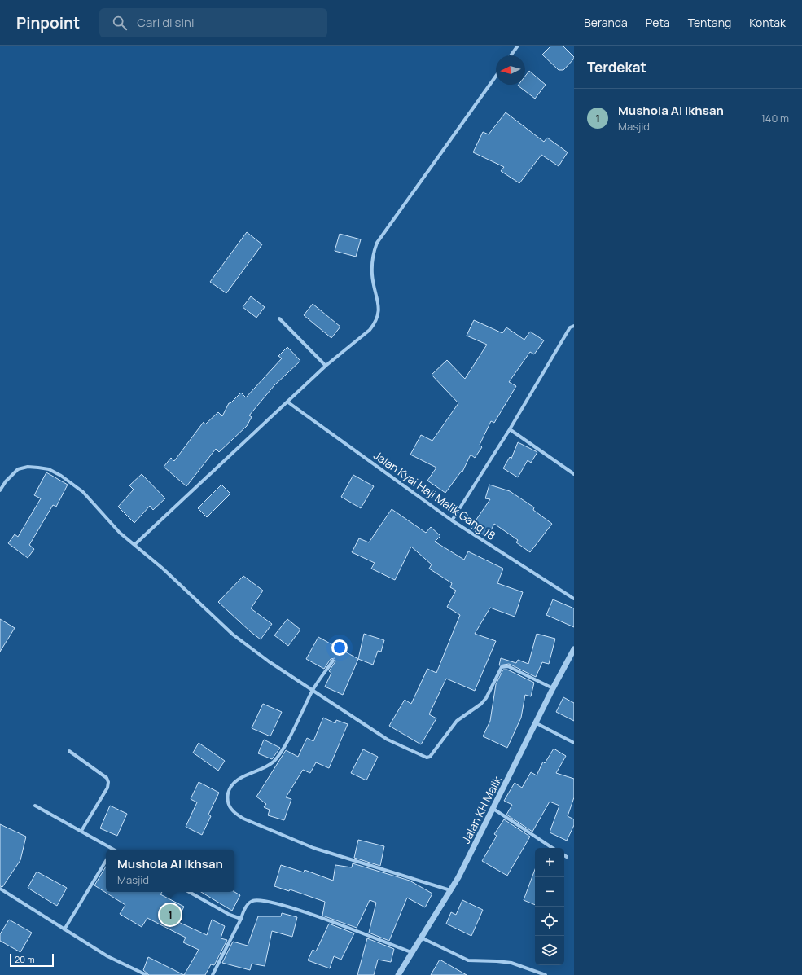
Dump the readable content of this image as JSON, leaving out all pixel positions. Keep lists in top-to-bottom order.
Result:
{
  "streets": {
    "street": ["Jalan Kyai Haji Malik Gang 18", "Jalan KH Malik"]
  },
  "scale_bar": "20 m",
  "north": "left",
  "page": {
    "header": "Pinpoint",
    "search": "Cari di sini",
    "nav": [
      "Beranda",
      "Peta",
      "Tentang",
      "Kontak"
    ],
    "heading": "Terdekat",
    "list": [
      {
        "mark": "1",
        "name": "Mushola Al Ikhsan",
        "note": "Masjid",
        "value": "140 m"
      }
    ],
    "map_buttons": ["+", "−"],
    "popup": ["Mushola Al Ikhsan", "Masjid"],
    "pins": "1",
    "scale": "20 m"
  }
}
